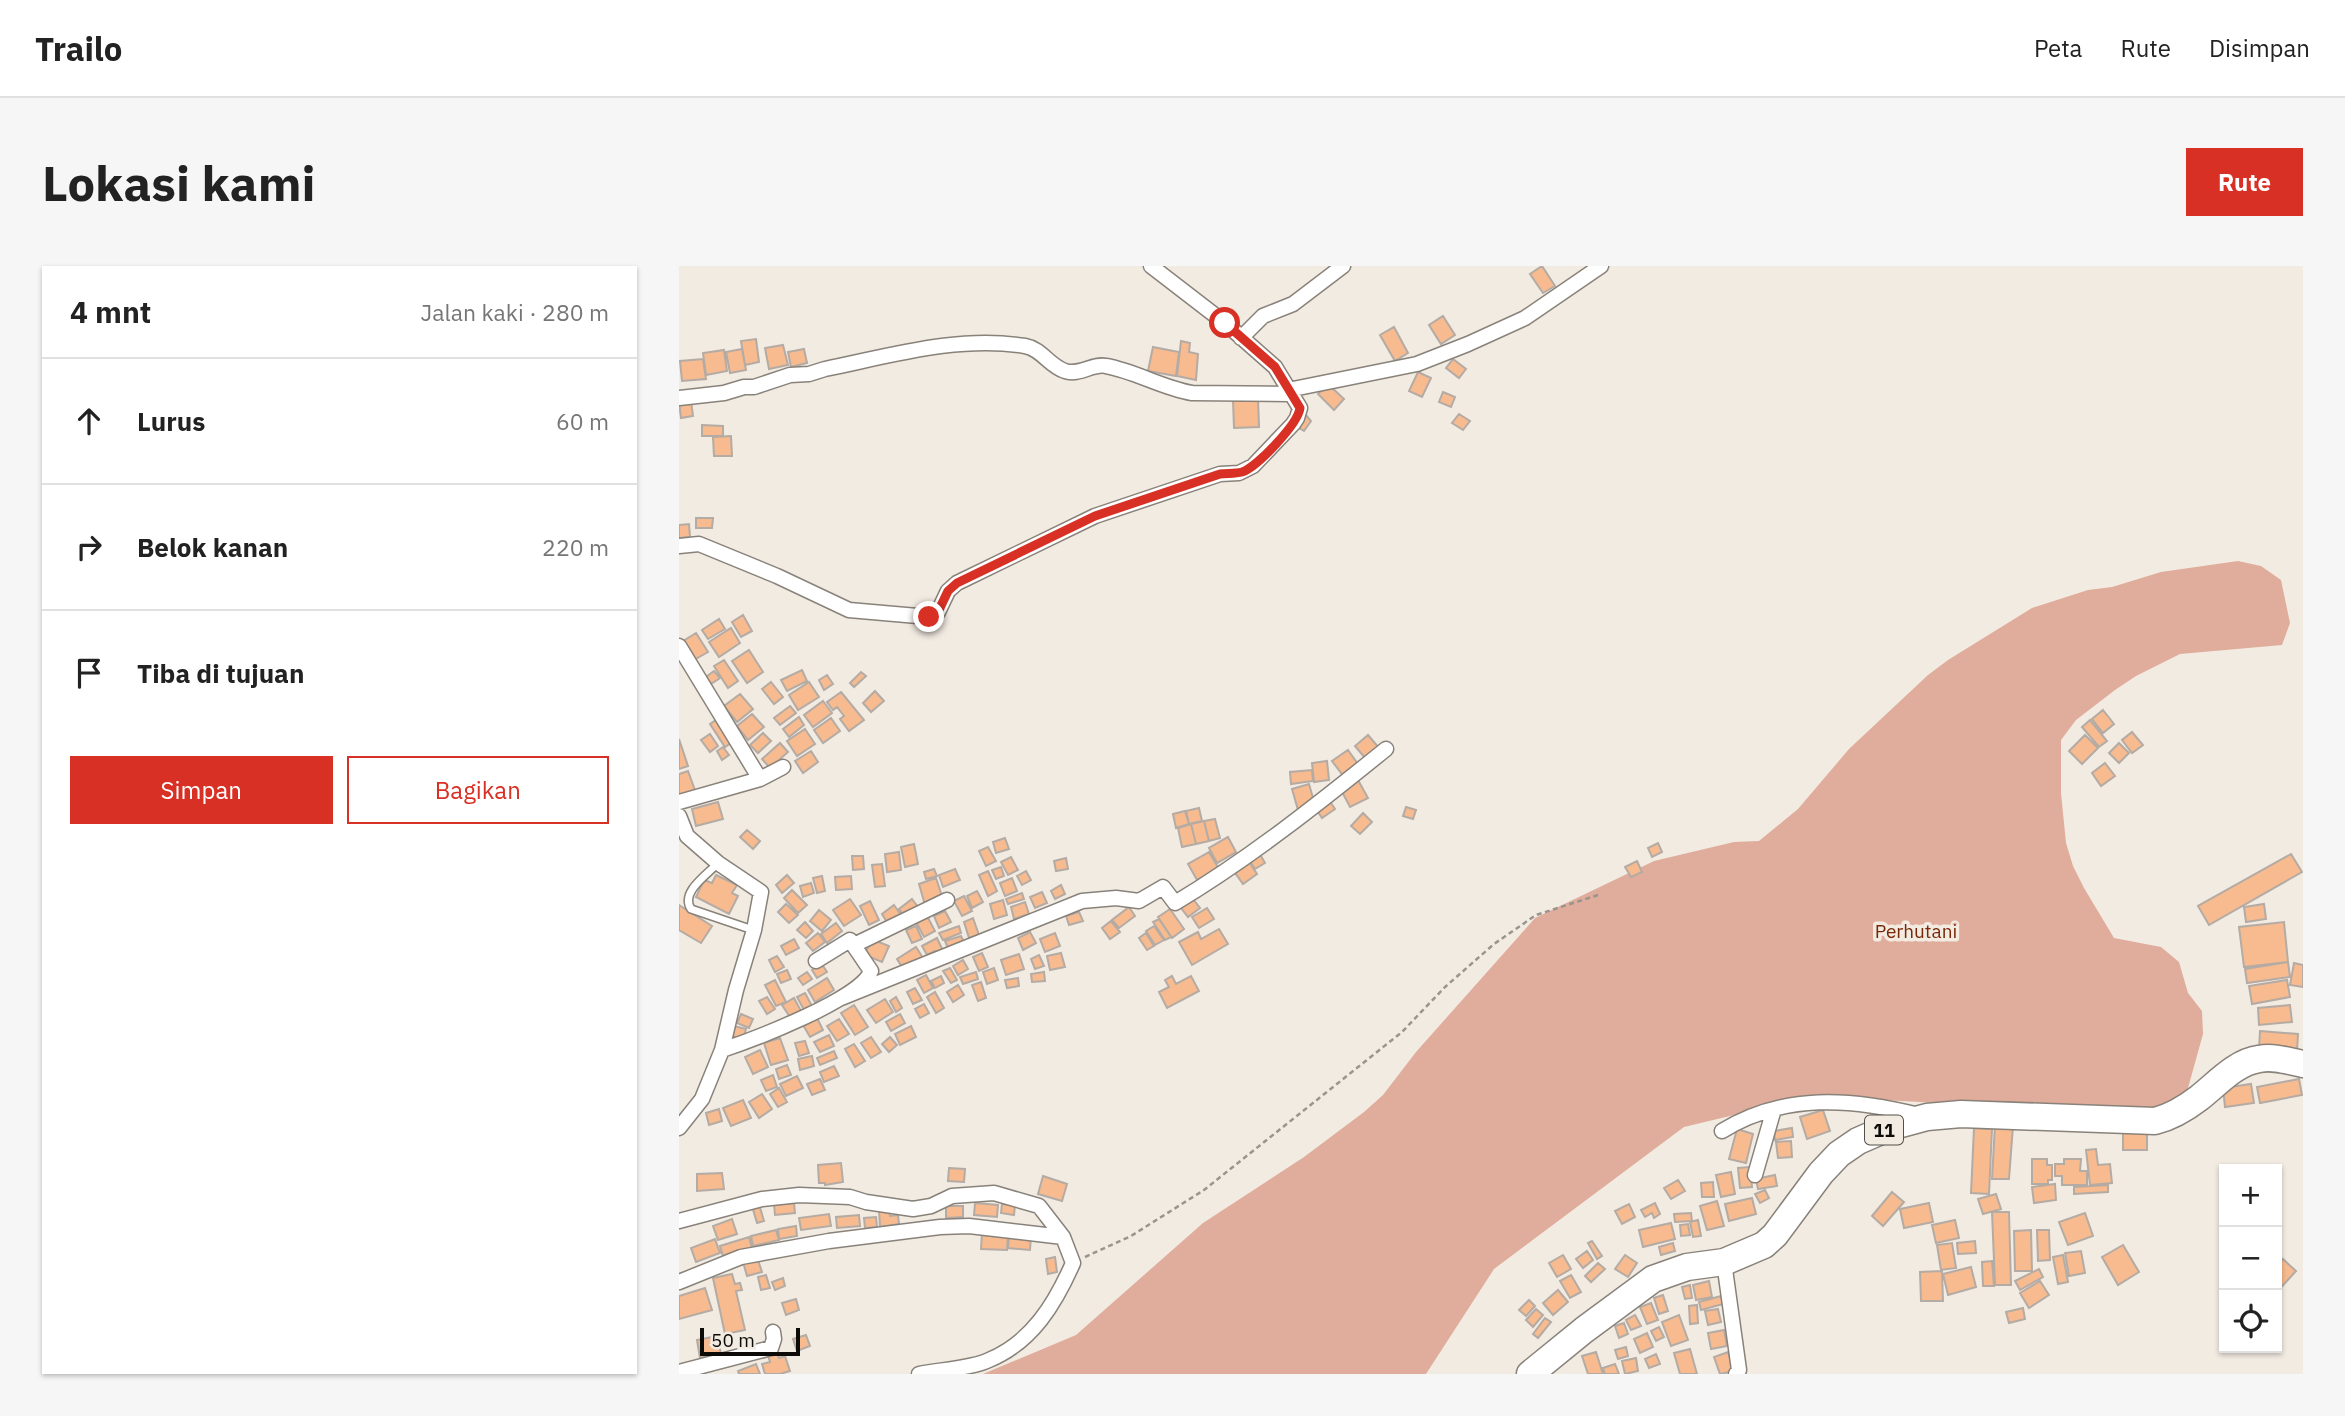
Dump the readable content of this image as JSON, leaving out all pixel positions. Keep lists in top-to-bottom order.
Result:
{
  "streets": {
    "highway": ["11"]
  },
  "parks": ["Perhutani"],
  "scale_bar": "50 m",
  "page": {
    "header": "Trailo",
    "nav": ["Peta", "Rute", "Disimpan"],
    "buttons": [
      "Rute",
      ["Simpan", "Bagikan"]
    ],
    "title": "Lokasi kami",
    "heading": ["4 mnt", "Jalan kaki · 280 m"],
    "list": [
      ["Lurus", "60 m"],
      ["Belok kanan", "220 m"],
      "Tiba di tujuan"
    ],
    "map_buttons": ["+", "−"],
    "scale": "50 m"
  }
}
